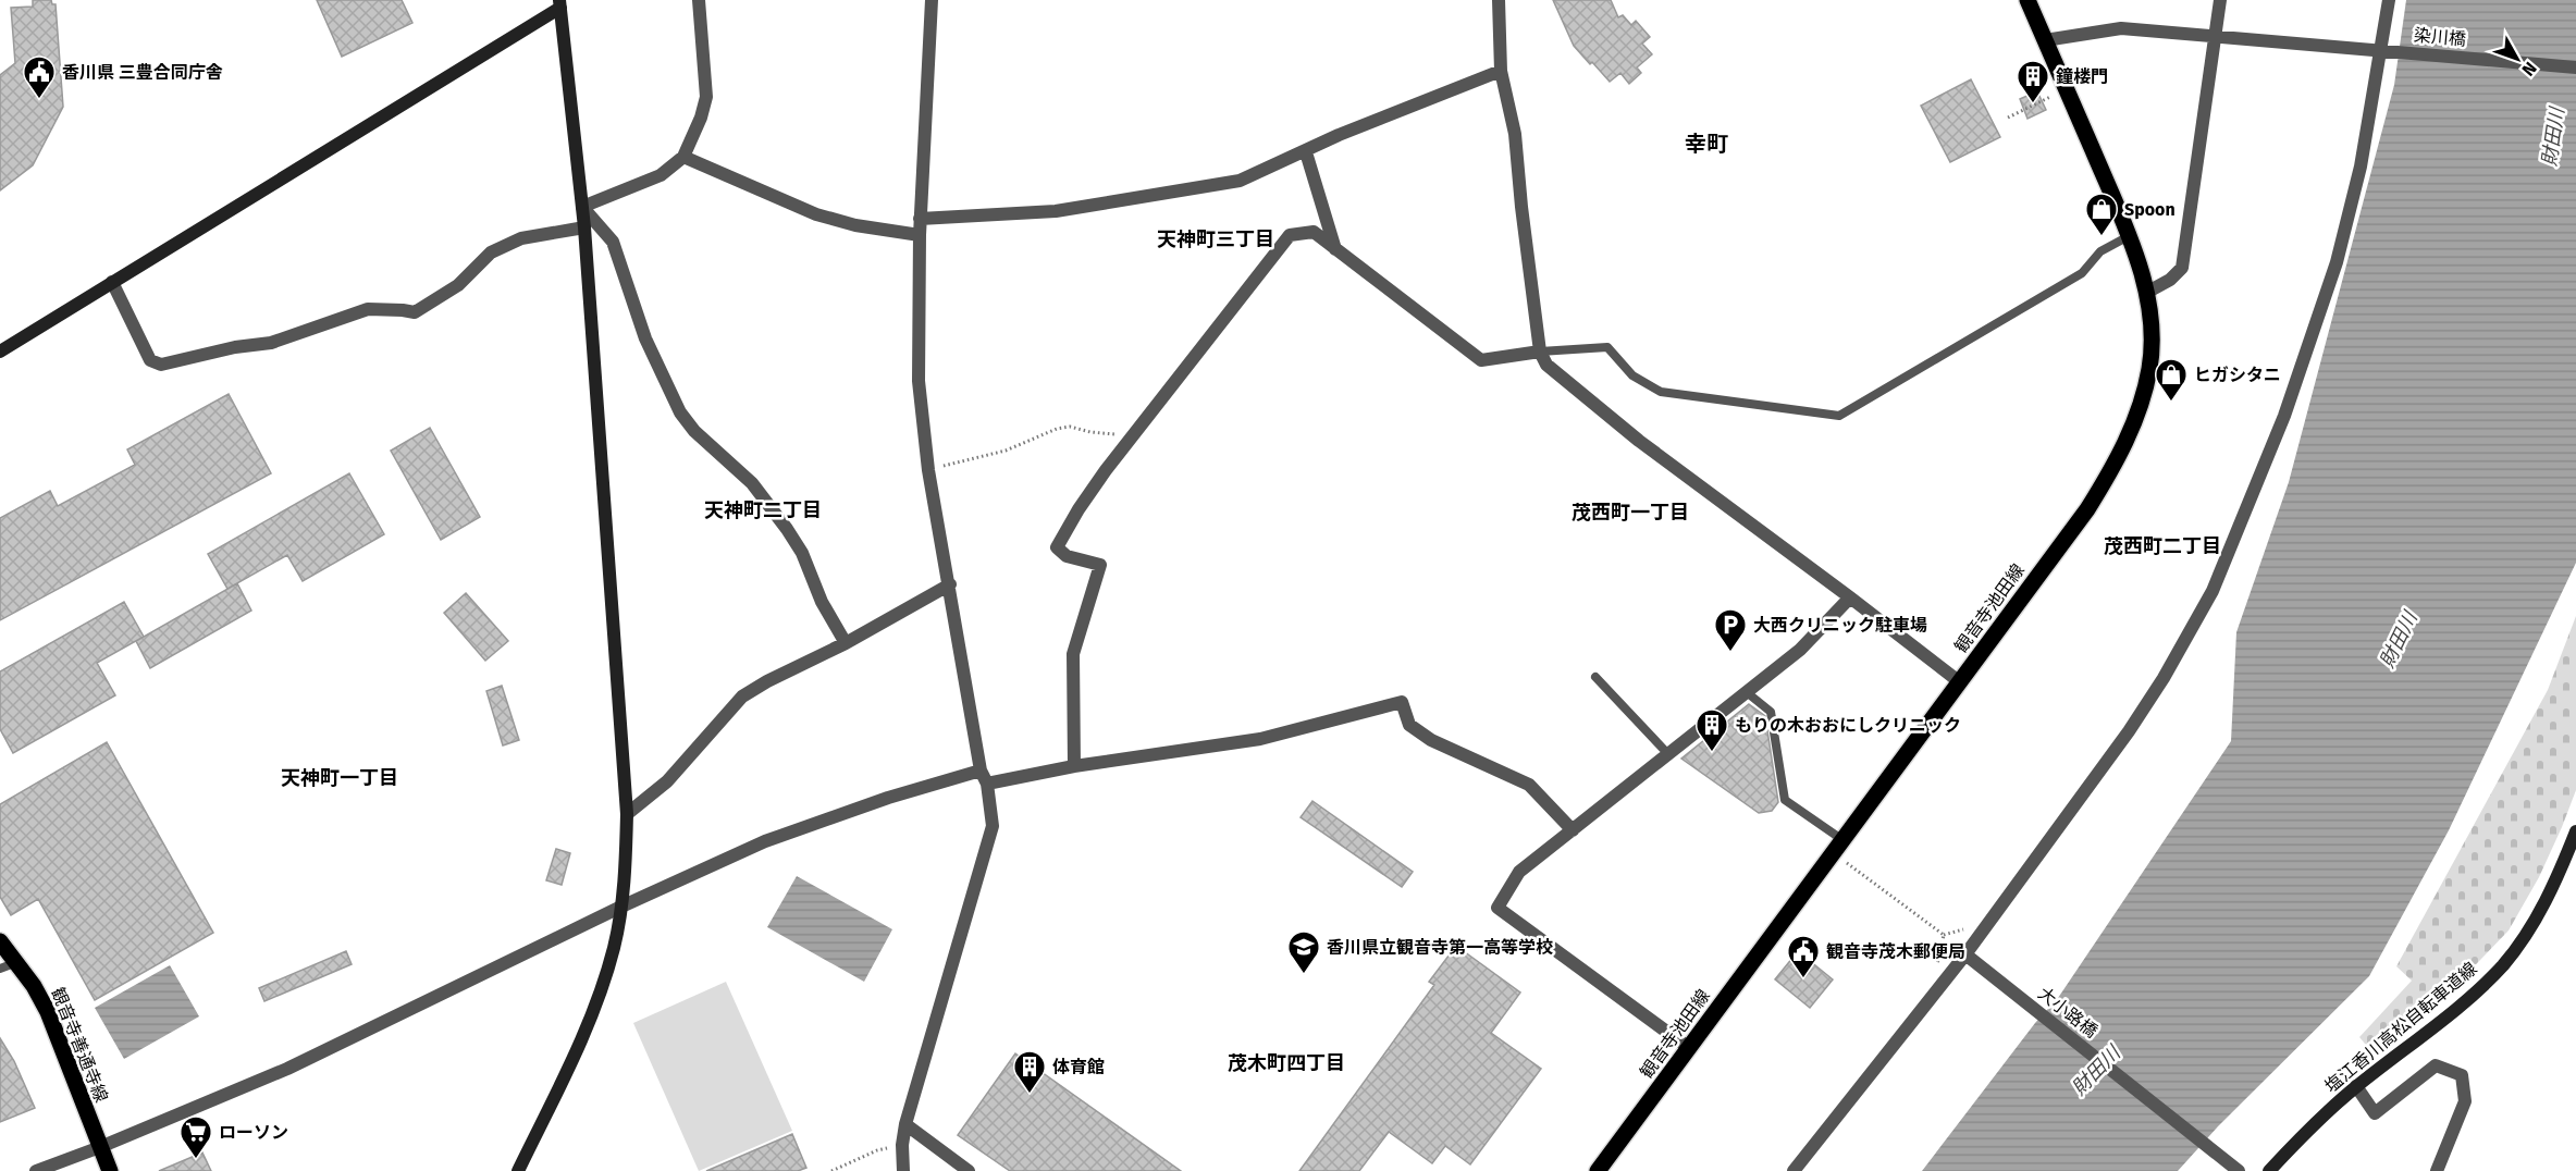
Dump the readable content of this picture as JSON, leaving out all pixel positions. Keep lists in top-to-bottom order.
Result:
{
  "streets": {
    "main road": ["観音寺池田線", "観音寺善通寺線"],
    "street": ["染川橋", "大小路橋", "塩江香川高松自転車道線"]
  },
  "crossings": [
    ["染川橋", "観音寺池田線"]
  ],
  "districts": [
    "幸町",
    "天神町三丁目",
    "天神町二丁目",
    "茂西町一丁目",
    "茂西町二丁目",
    "天神町一丁目",
    "茂木町四丁目"
  ],
  "water": ["財田川"],
  "places": {
    "public building": ["香川県 三豊合同庁舎", "観音寺茂木郵便局"],
    "building": ["鐘楼門", "もりの木おおにしクリニック", "体育館"],
    "shop": ["Spoon", "ヒガシタニ"],
    "parking": ["大西クリニック駐車場"],
    "school or university": ["香川県立観音寺第一高等学校"],
    "supermarket": ["ローソン"]
  },
  "north": "bottom right"
}
